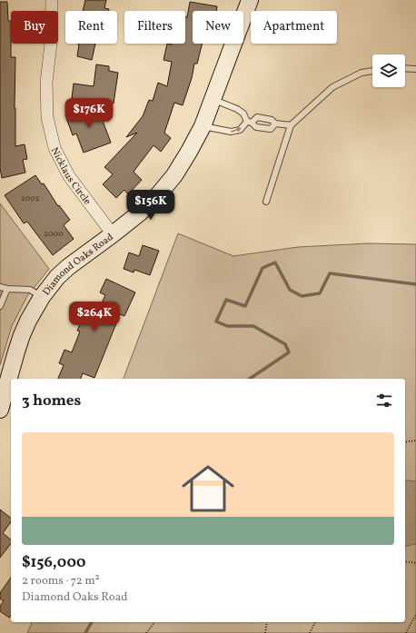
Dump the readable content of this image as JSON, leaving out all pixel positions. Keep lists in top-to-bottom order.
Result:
{
  "streets": {
    "street": ["Nicklaus Circle", "Diamond Oaks Road"]
  },
  "crossings": [
    ["Nicklaus Circle", "Diamond Oaks Road"]
  ],
  "house_numbers": ["2002", "2000"],
  "page": {
    "chip": [
      "Buy",
      "Rent",
      "Filters",
      "New",
      "Apartment"
    ],
    "price": ["$176K", "$156K", "$264K"],
    "heading": "3 homes",
    "list": [
      {
        "name": "$156,000",
        "note": "2 rooms · 72 m² · Diamond Oaks Road"
      }
    ]
  }
}
